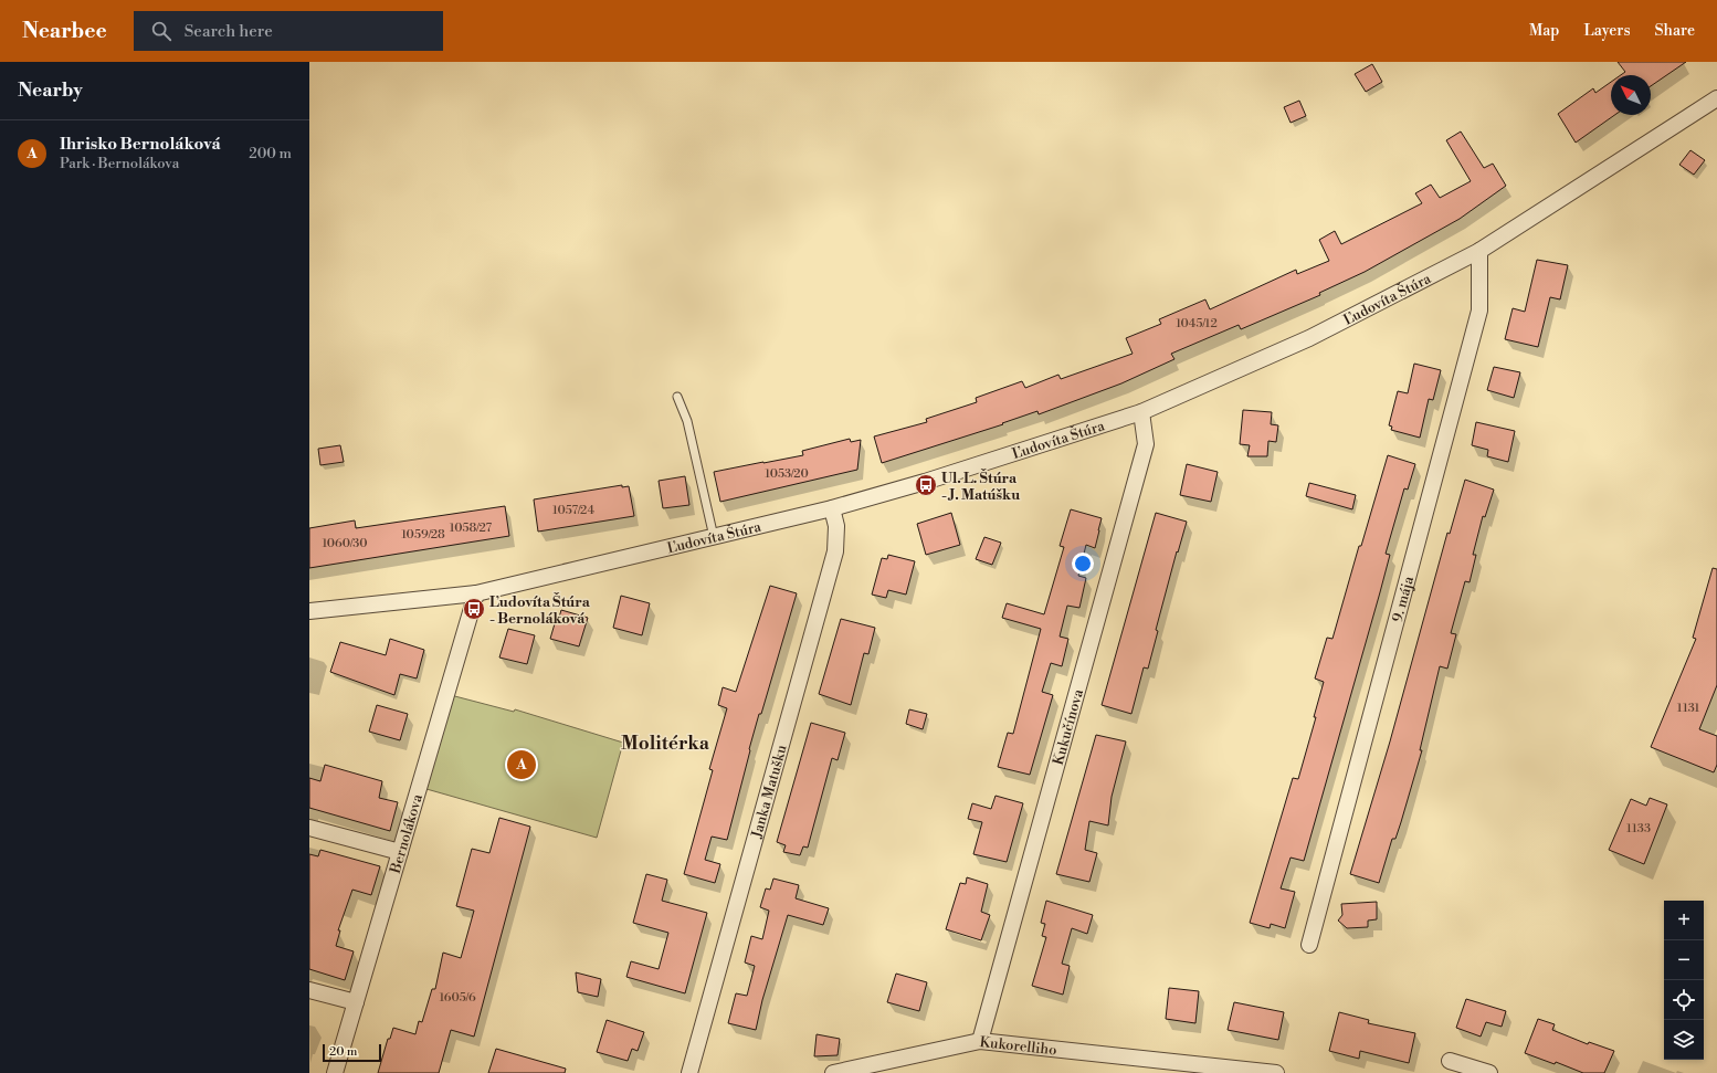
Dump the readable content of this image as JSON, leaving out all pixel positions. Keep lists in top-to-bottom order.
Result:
{
  "streets": {
    "street": [
      "Ľudovíta Štúra",
      "9. mája",
      "Kukučínova",
      "Janka Matušku",
      "Bernolákova",
      "Kukorelliho"
    ]
  },
  "crossings": [
    ["Ľudovíta Štúra", "9. mája"],
    ["Ľudovíta Štúra", "Kukučínova"],
    ["Ľudovíta Štúra", "Janka Matušku"],
    ["Ľudovíta Štúra", "Bernolákova"],
    ["Kukučínova", "Kukorelliho"]
  ],
  "districts": ["Molitérka"],
  "places": {
    "bus stop": ["Ul. L. Štúra - J. Matúšku", "Ľudovíta Štúra - Bernoláková"]
  },
  "house_numbers": [
    "1045/12",
    "1053/20",
    "1057/24",
    "1058/27",
    "1059/28",
    "1060/30",
    "1131",
    "1133",
    "1605/6"
  ],
  "scale_bar": "20 m",
  "north": "top left",
  "page": {
    "header": "Nearbee",
    "search": "Search here",
    "nav": ["Map", "Layers", "Share"],
    "heading": "Nearby",
    "list": [
      {
        "mark": "A",
        "name": "Ihrisko Bernoláková",
        "note": "Park · Bernolákova",
        "value": "200 m"
      }
    ],
    "pins": "A",
    "map_buttons": ["+", "−"],
    "scale": "20 m"
  }
}
